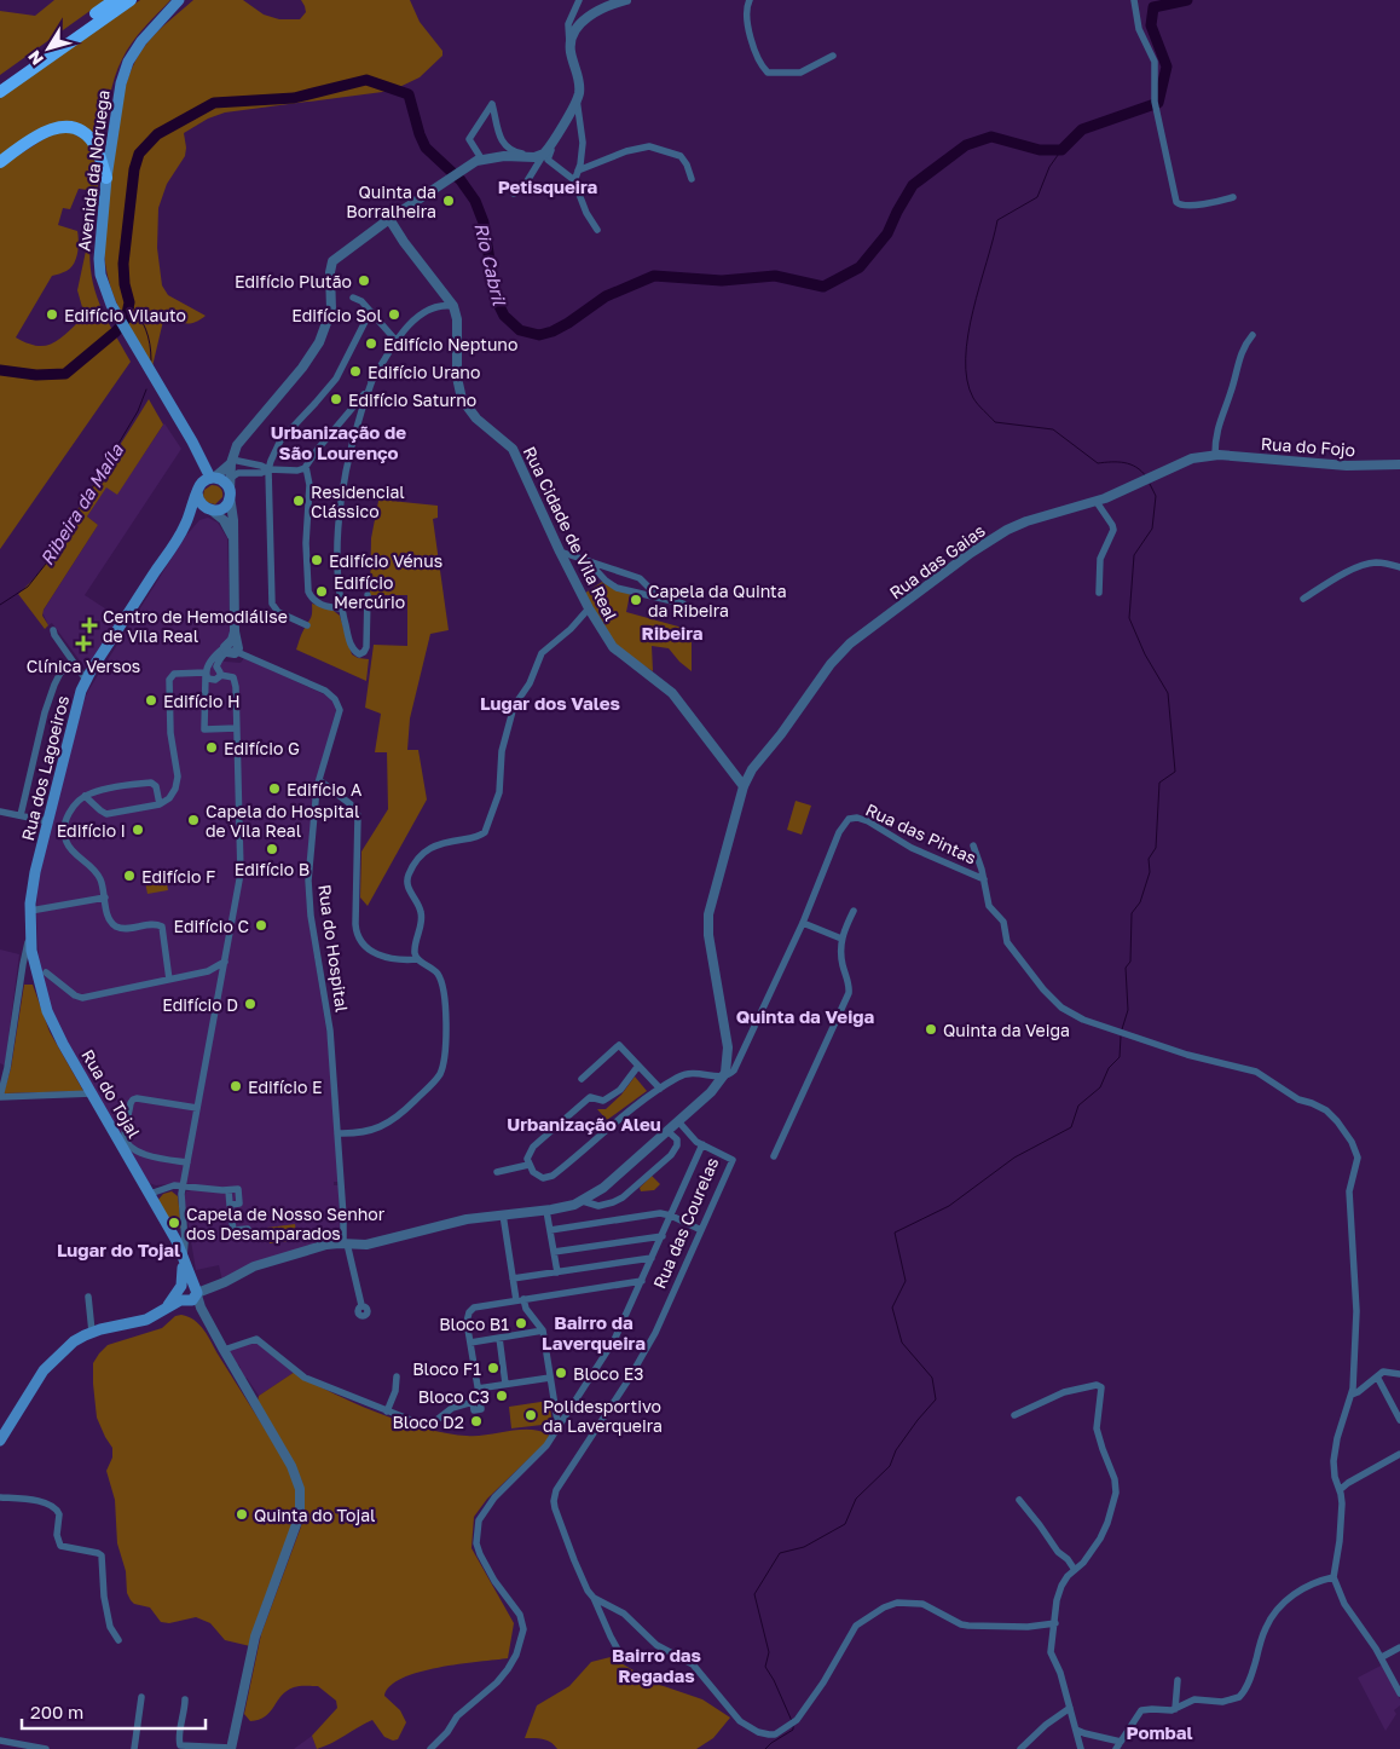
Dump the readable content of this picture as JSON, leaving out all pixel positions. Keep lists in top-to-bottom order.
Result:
{
  "streets": {
    "main road": ["Avenida da Noruega", "Rua dos Lagoeiros", "Rua do Tojal"],
    "street": [
      "Rua do Fojo",
      "Rua Cidade de Vila Real",
      "Rua das Gaias",
      "Rua das Pintas",
      "Rua do Hospital",
      "Rua das Courelas"
    ]
  },
  "crossings": [
    ["Avenida da Noruega", "Rua dos Lagoeiros"],
    ["Rua do Fojo", "Rua das Gaias"],
    ["Rua Cidade de Vila Real", "Rua das Gaias"],
    ["Rua dos Lagoeiros", "Rua do Tojal"]
  ],
  "districts": [
    "Petisqueira",
    "Urbanização de São Lourenço",
    "Ribeira",
    "Lugar dos Vales",
    "Quinta da Veiga",
    "Urbanização Aleu",
    "Lugar do Tojal",
    "Bairro da Laverqueira",
    "Bairro das Regadas",
    "Pombal"
  ],
  "water": ["Rio Cabril", "Ribeira da Maíla"],
  "places": {
    "other": [
      "Quinta da Borralheira",
      "Edifício Plutão",
      "Edifício Vilauto",
      "Edifício Sol",
      "Edifício Neptuno",
      "Edifício Urano",
      "Edifício Saturno",
      "Residencial Clássico",
      "Edifício Vénus",
      "Edifício Mercúrio",
      "Capela da Quinta da Ribeira",
      "Edifício H",
      "Edifício G",
      "Edifício A",
      "Capela do Hospital de Vila Real",
      "Edifício I",
      "Edifício B",
      "Edifício F",
      "Edifício C",
      "Edifício D",
      "Quinta da Veiga",
      "Edifício E",
      "Capela de Nosso Senhor dos Desamparados",
      "Bloco B1",
      "Bloco F1",
      "Bloco E3",
      "Bloco C3",
      "Polidesportivo da Laverqueira",
      "Bloco D2",
      "Quinta do Tojal"
    ],
    "health": ["Centro de Hemodiálise de Vila Real", "Clínica Versos"]
  },
  "scale_bar": "200 m",
  "north": "bottom left"
}
